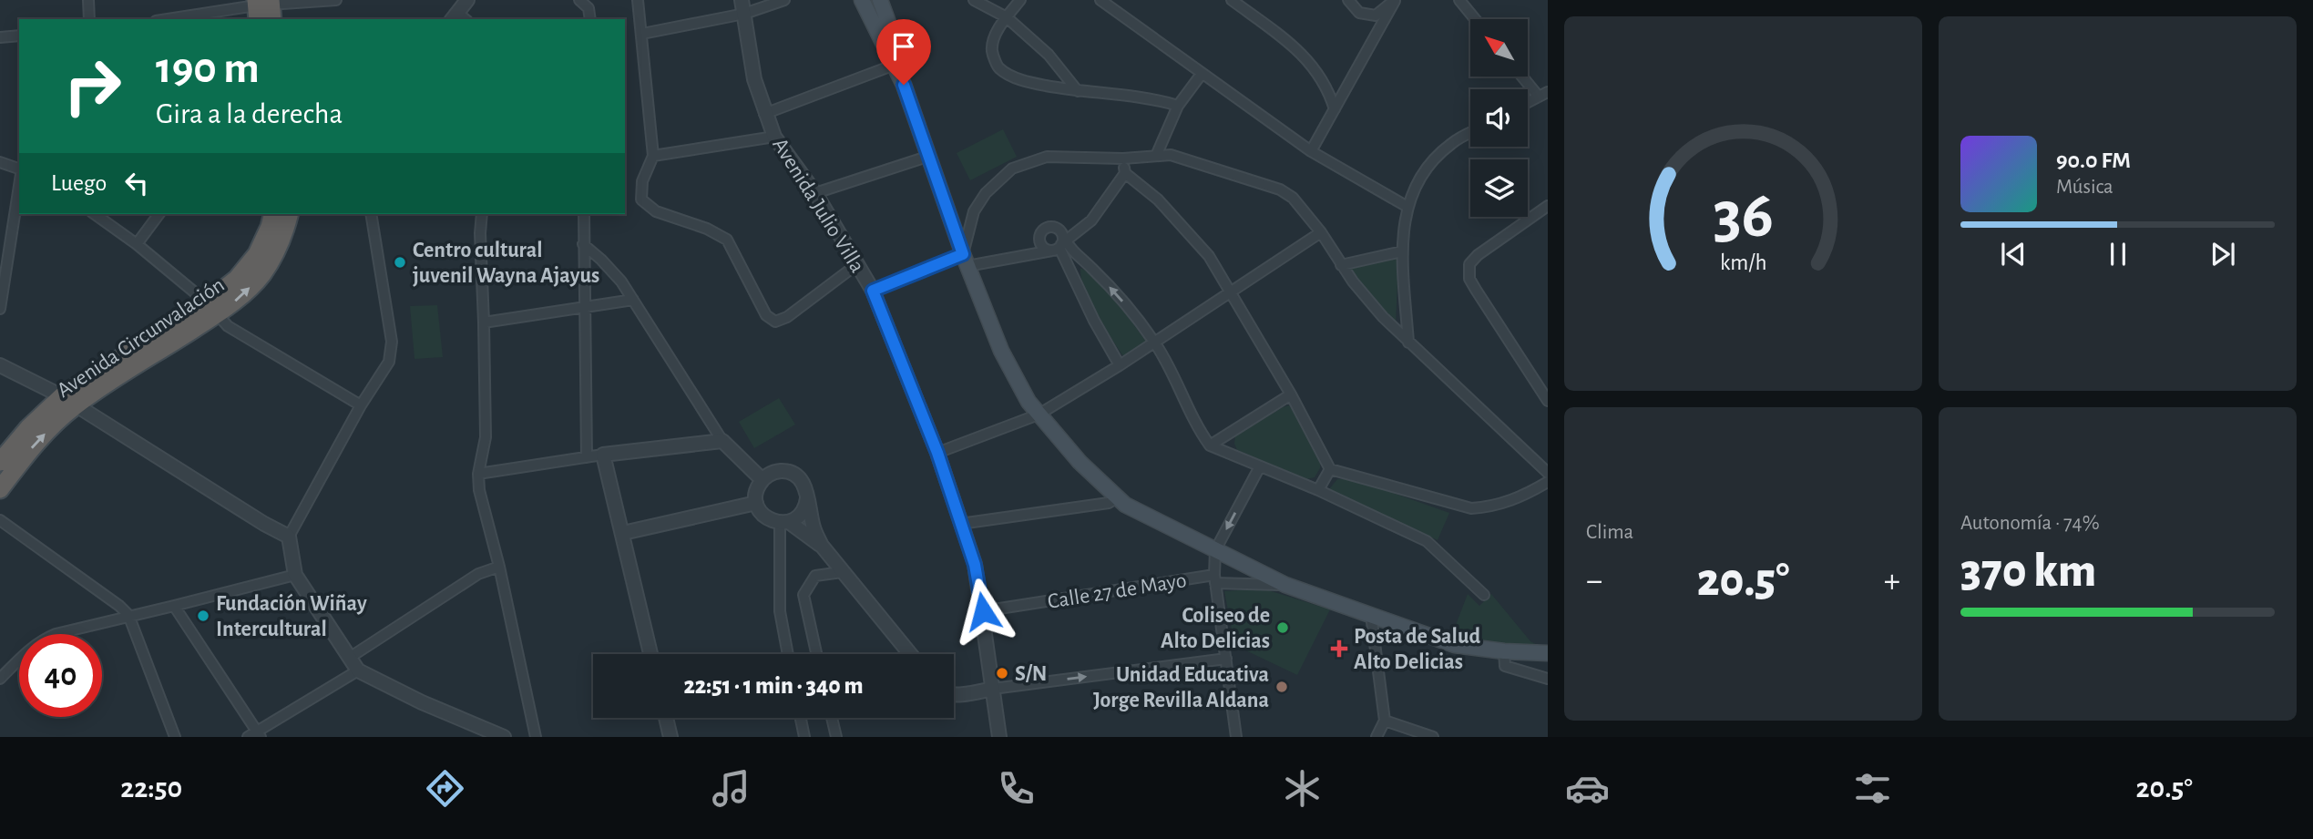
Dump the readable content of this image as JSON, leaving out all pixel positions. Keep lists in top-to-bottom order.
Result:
{
  "streets": {
    "highway": ["Avenida Circunvalación"],
    "street": ["Avenida Julio Villa", "Calle 27 de Mayo"]
  },
  "crossings": [
    ["Avenida Julio Villa", "Calle 27 de Mayo"]
  ],
  "places": {
    "other": [
      "Centro cultural juvenil Wayna Ajayus",
      "Fundación Wiñay Intercultural",
      "Coliseo de Alto Delicias",
      "S/N",
      "Unidad Educativa Jorge Revilla Aldana"
    ],
    "health": ["Posta de Salud Alto Delicias"]
  },
  "north": "top left",
  "page": {
    "turn": ["190 m", "Gira a la derecha"],
    "song": ["90.0 FM", "Música"],
    "then": "Luego",
    "tile": [
      "Clima",
      ["Autonomía · 74%", "370 km"]
    ],
    "heat": ["−", "20.5°", "+"],
    "limit": "40",
    "trip": "22:51 · 1 min · 340 m",
    "tabs": ["22:50", "20.5°"],
    "gauge": ["36", "km/h"]
  }
}
